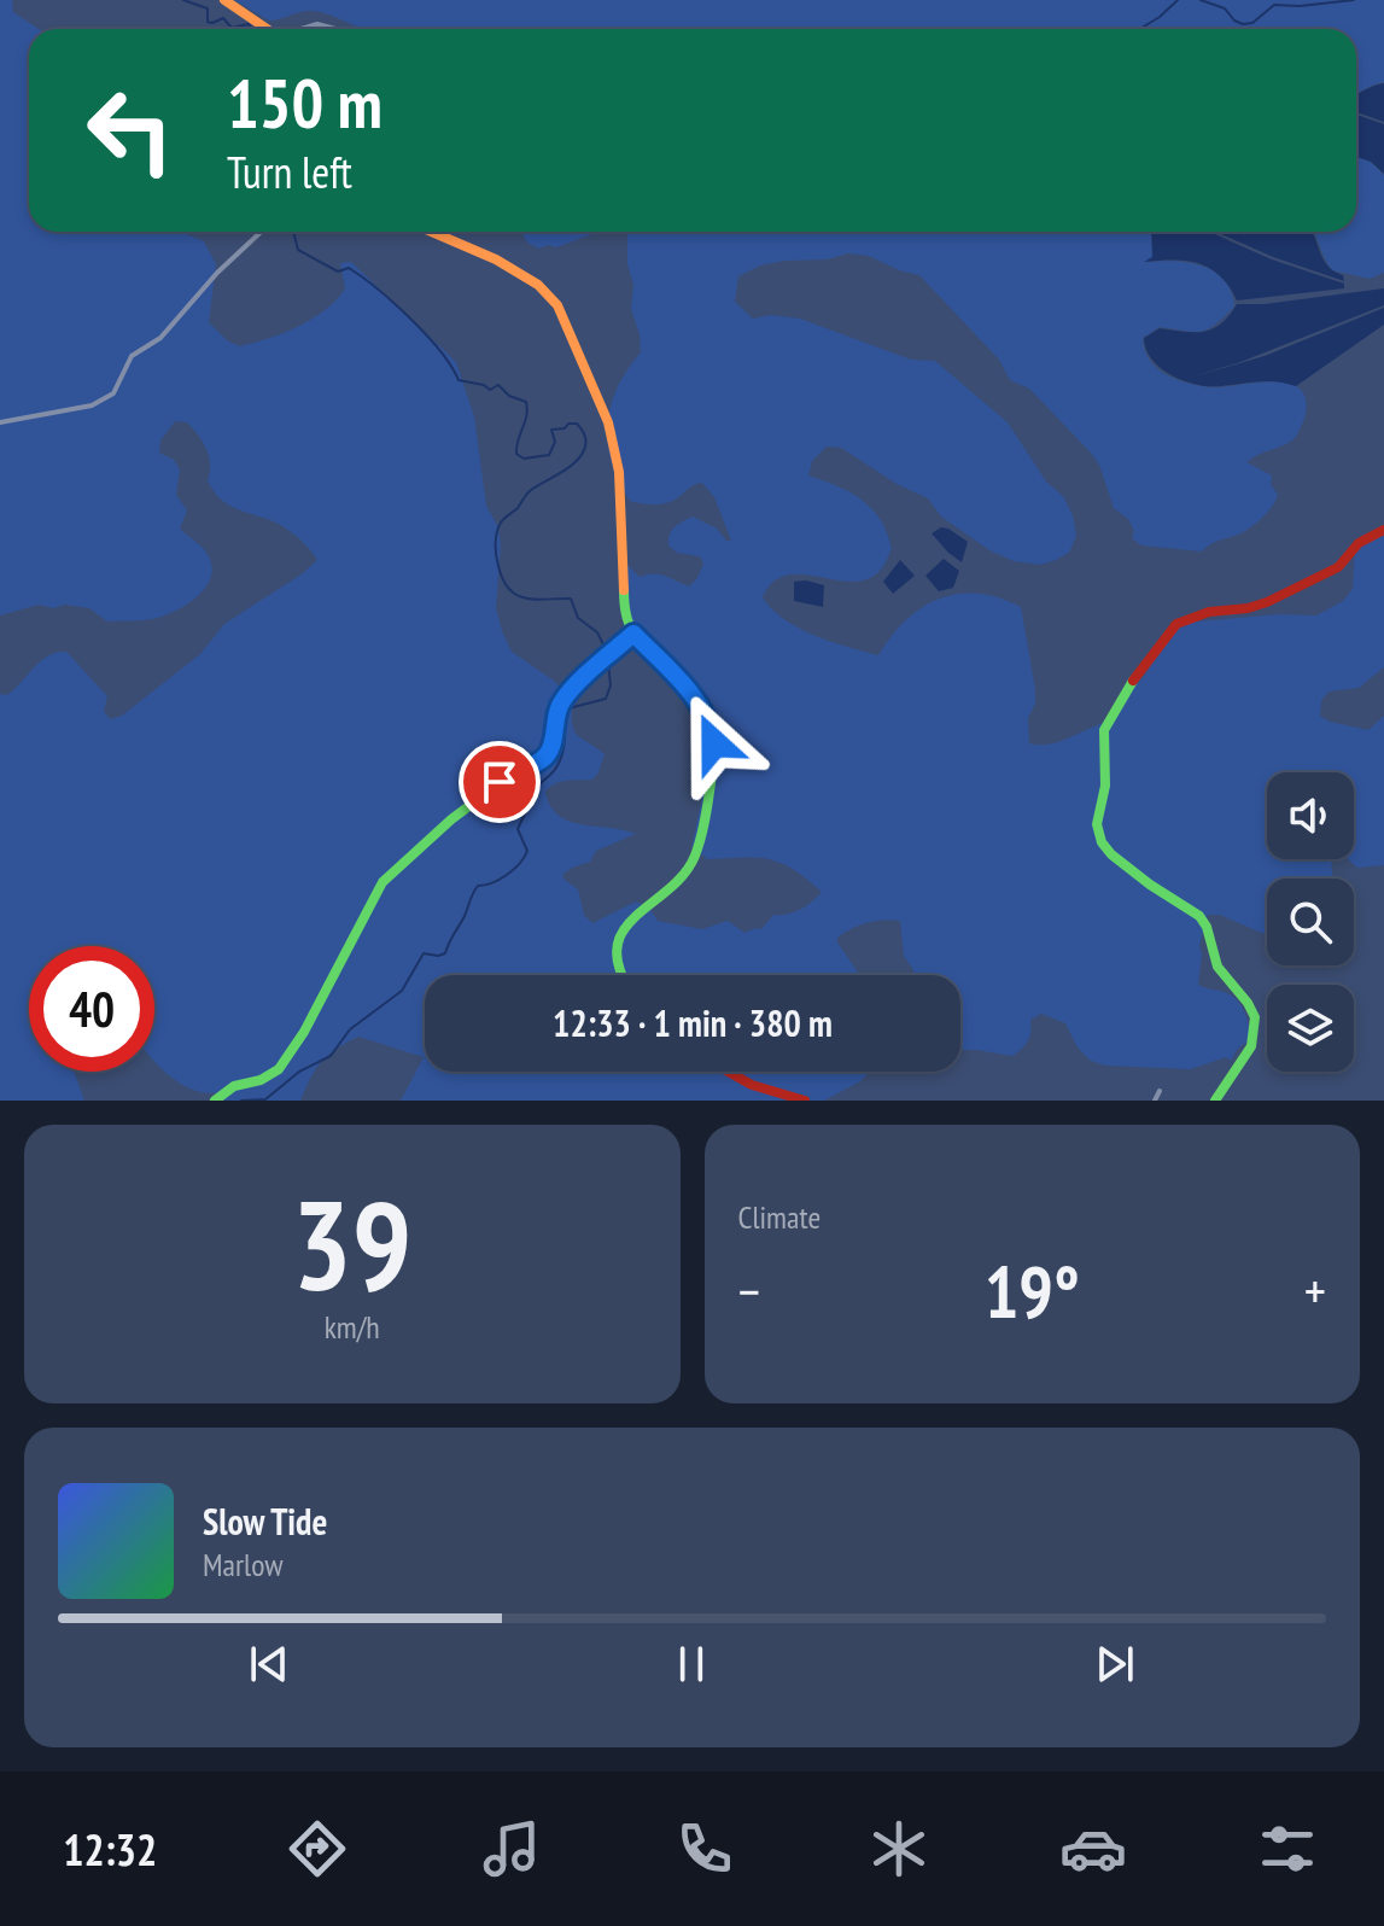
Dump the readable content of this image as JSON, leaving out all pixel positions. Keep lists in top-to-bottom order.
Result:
{
  "page": {
    "turn": ["150 m", "Turn left"],
    "limit": "40",
    "trip": "12:33 · 1 min · 380 m",
    "tile": [
      ["39", "km/h"],
      "Climate"
    ],
    "heat": ["−", "19°", "+"],
    "song": ["Slow Tide", "Marlow"],
    "tabs": "12:32"
  }
}
